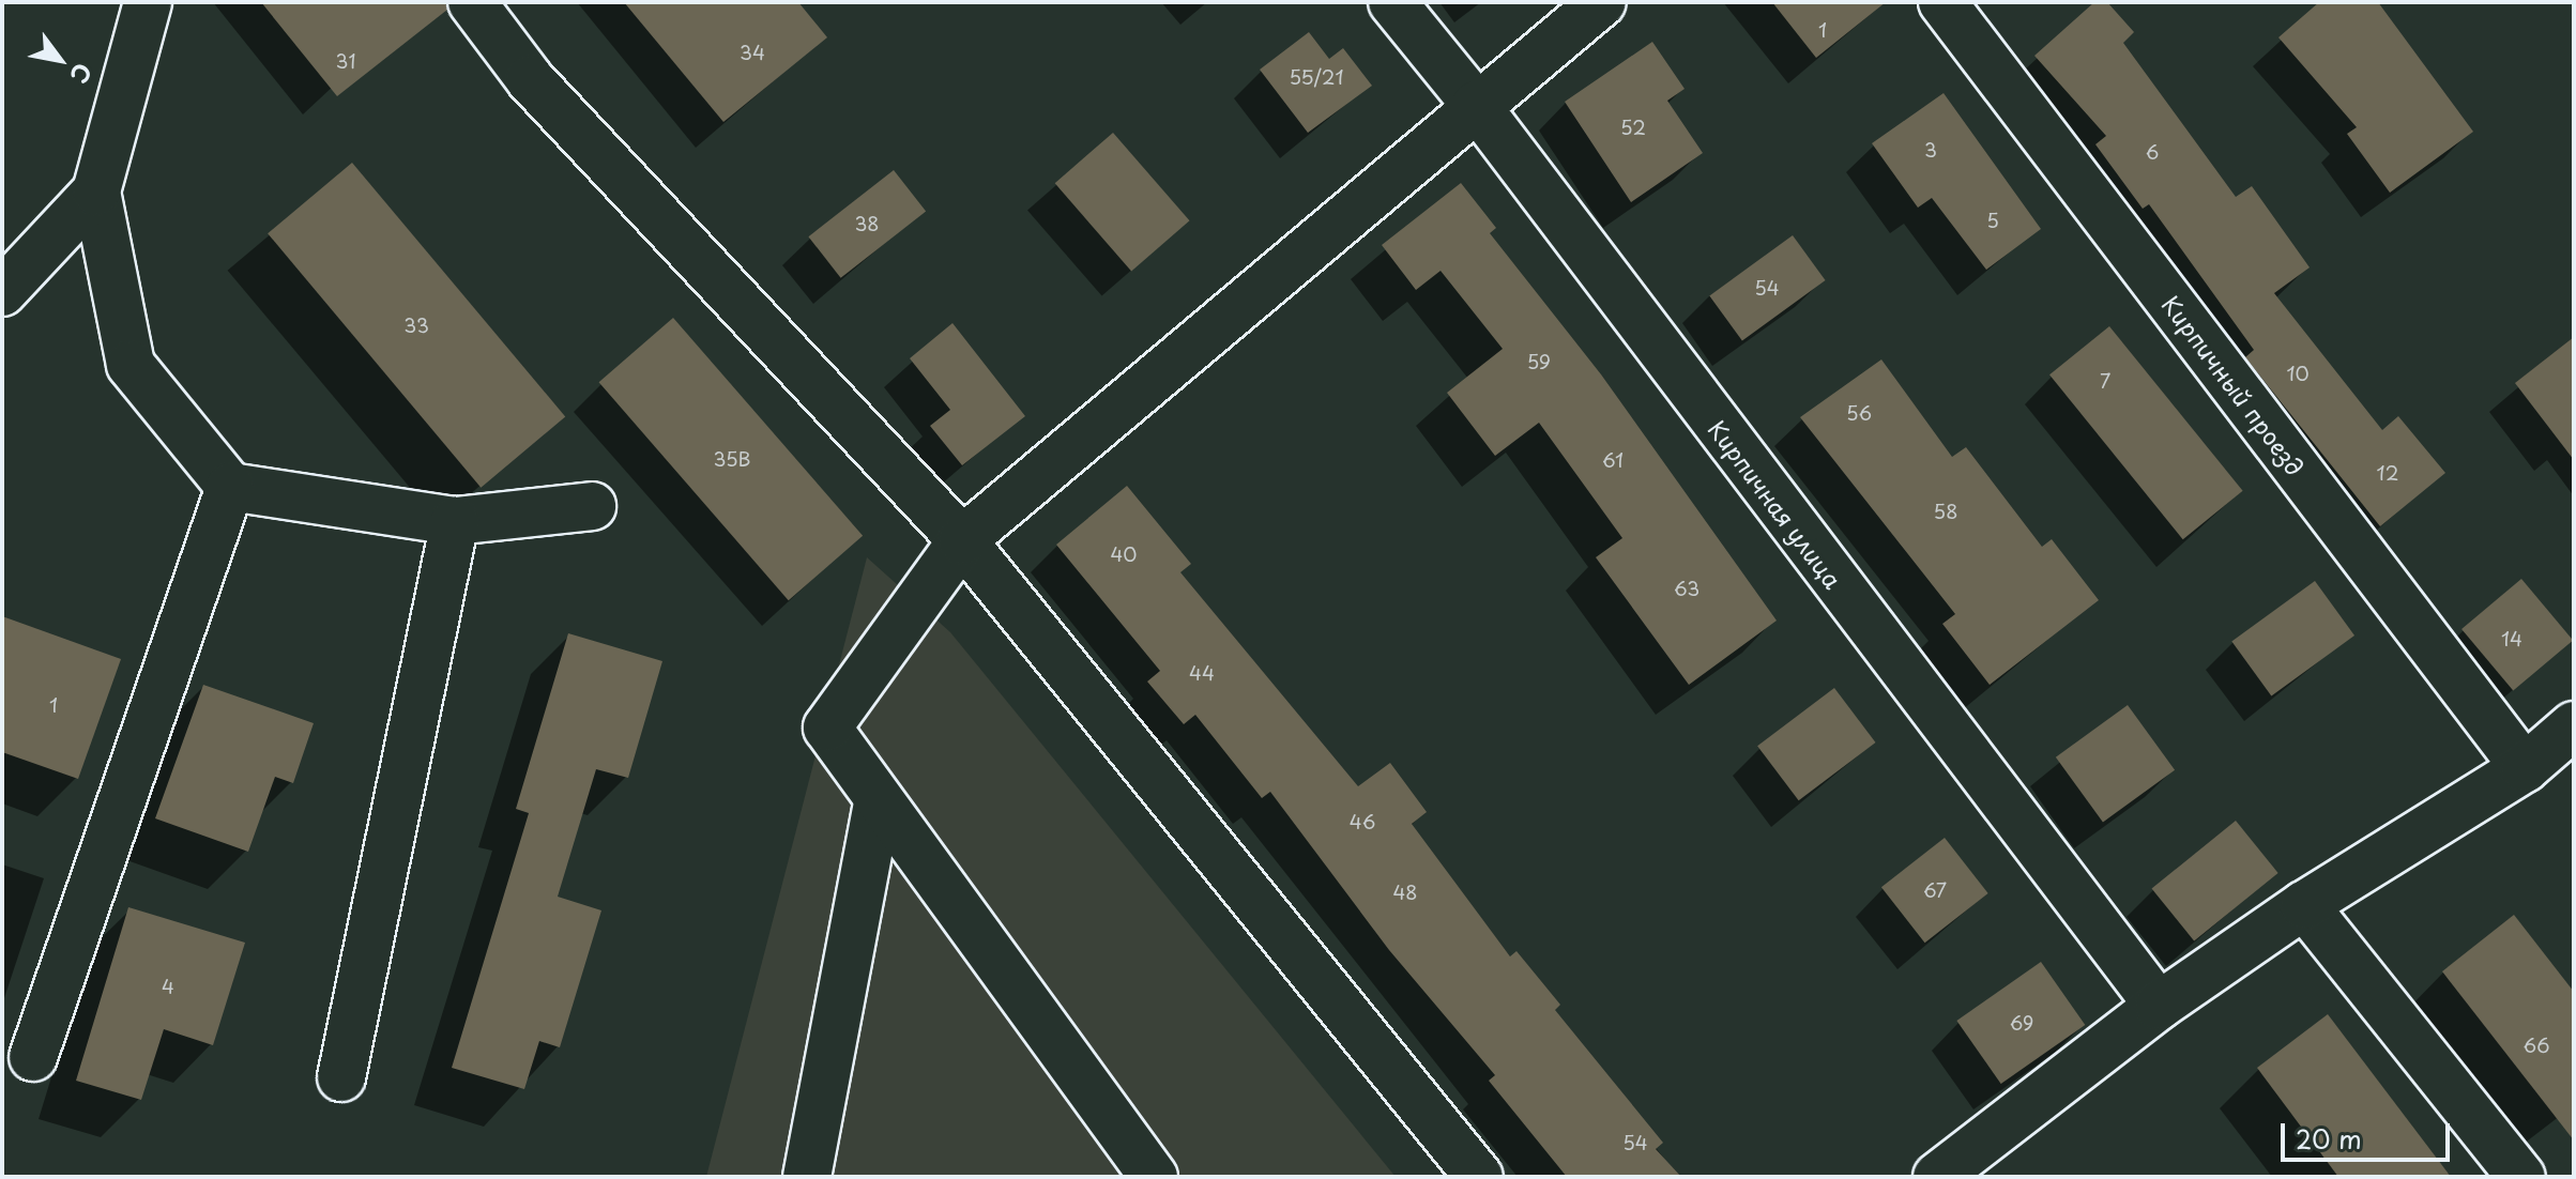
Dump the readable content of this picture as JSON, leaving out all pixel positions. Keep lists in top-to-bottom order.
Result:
{
  "streets": {
    "street": ["Кирпичный проезд", "Кирпичная улица"]
  },
  "house_numbers": [
    "1",
    "34",
    "31",
    "55/21",
    "52",
    "3",
    "6",
    "5",
    "38",
    "54",
    "33",
    "59",
    "10",
    "7",
    "56",
    "35В",
    "61",
    "12",
    "58",
    "40",
    "63",
    "14",
    "44",
    "1",
    "46",
    "67",
    "48",
    "4",
    "69",
    "66",
    "54"
  ],
  "scale_bar": "20 m",
  "north": "bottom right"
}
